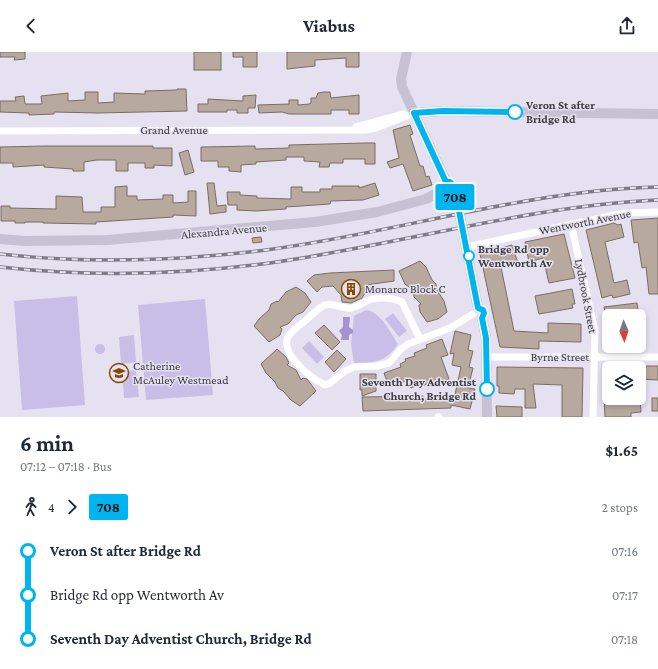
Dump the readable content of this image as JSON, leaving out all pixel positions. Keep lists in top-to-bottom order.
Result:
{
  "streets": {
    "street": [
      "Grand Avenue",
      "Wentworth Avenue",
      "Alexandra Avenue",
      "Lydbrook Street",
      "Byrne Street"
    ]
  },
  "crossings": [
    ["Wentworth Avenue", "Lydbrook Street"],
    ["Lydbrook Street", "Byrne Street"]
  ],
  "places": {
    "other": ["Veron St after Bridge Rd", "Bridge Rd opp Wentworth Av", "Seventh Day Adventist Church, Bridge Rd"],
    "building": ["Monarco Block C"],
    "school or university": ["Catherine McAuley Westmead"]
  },
  "lines": ["bus line 708"],
  "north": "bottom",
  "page": {
    "header": "Viabus",
    "on_map": "708",
    "heading": ["6 min", "07:12 – 07:18 · Bus", "$1.65"],
    "legs": ["4", "708", "2 stops"],
    "list": [
      {
        "name": "Veron St after Bridge Rd",
        "value": "07:16"
      },
      {
        "name": "Bridge Rd opp Wentworth Av",
        "value": "07:17"
      },
      {
        "name": "Seventh Day Adventist Church, Bridge Rd",
        "value": "07:18"
      }
    ]
  }
}
